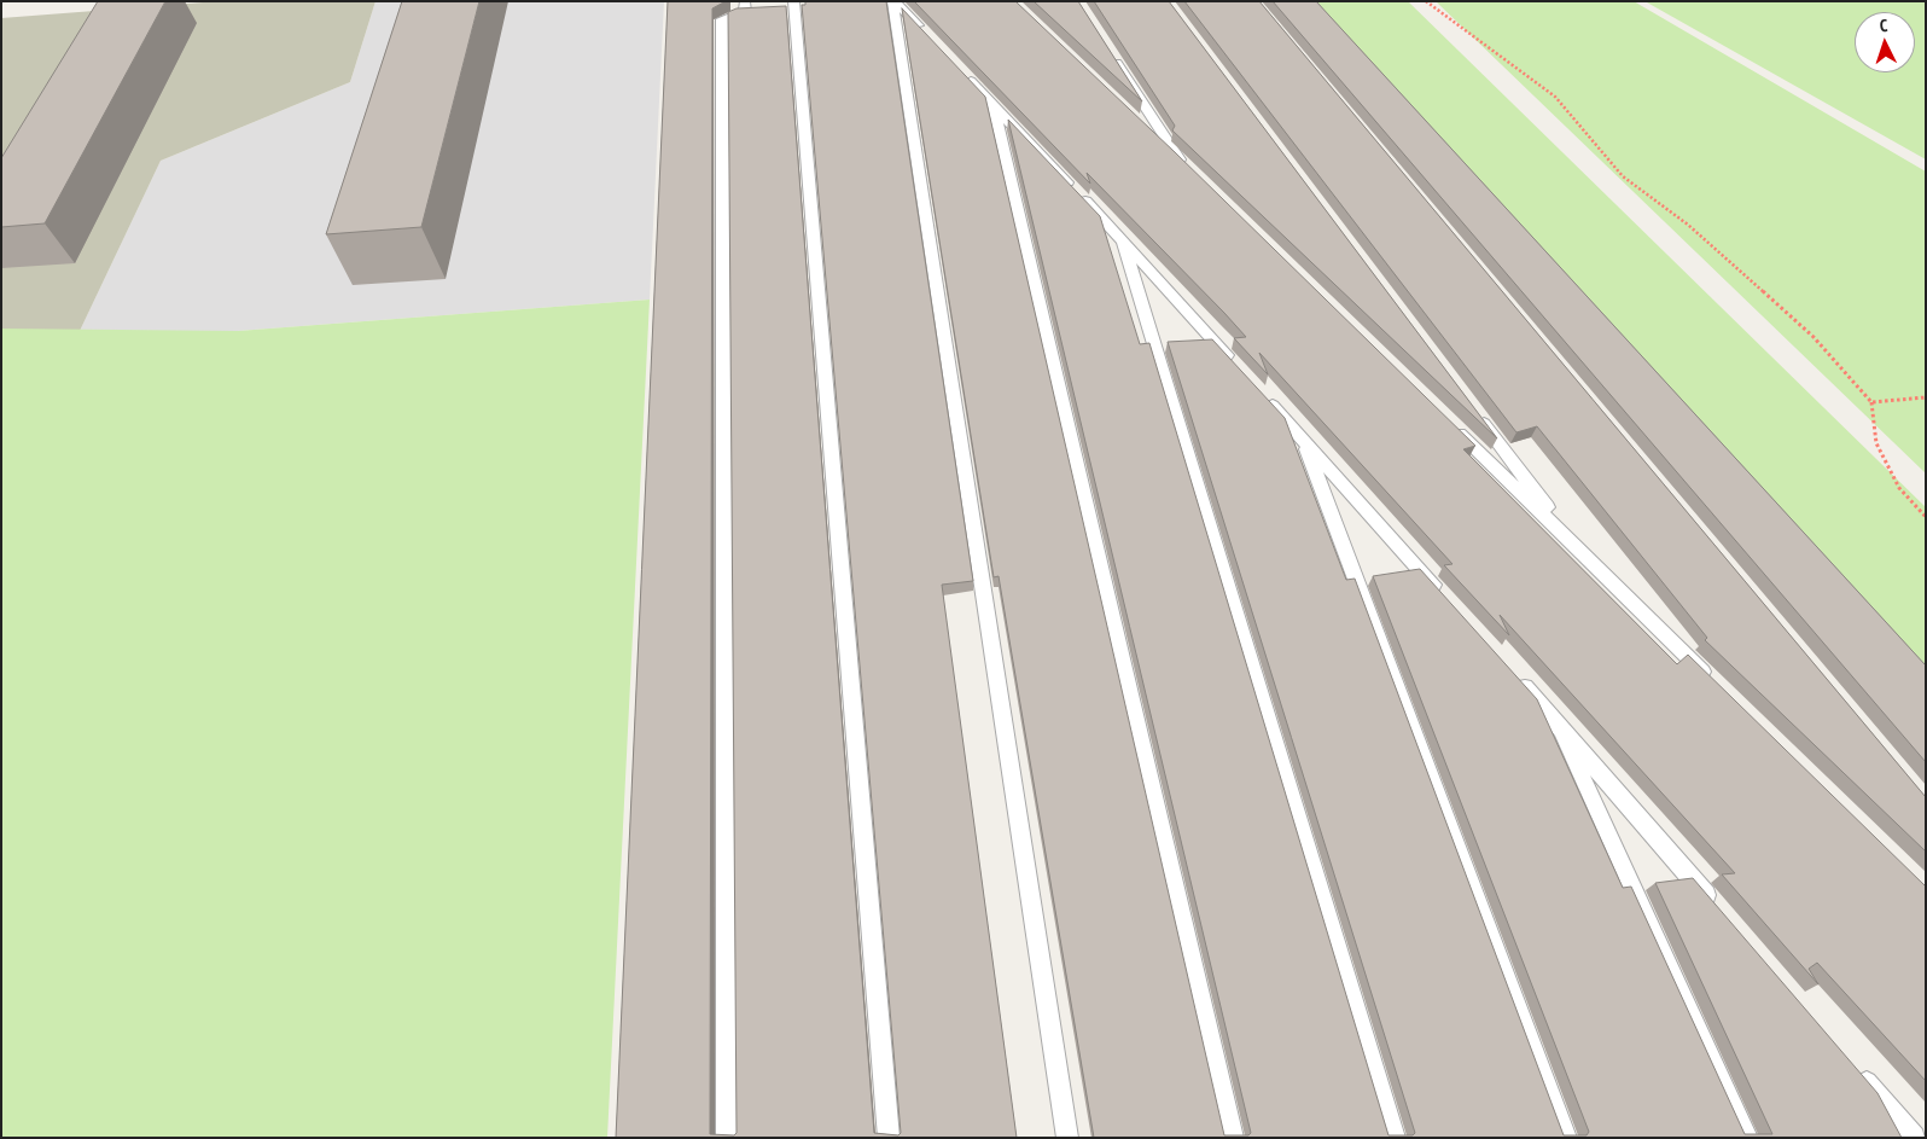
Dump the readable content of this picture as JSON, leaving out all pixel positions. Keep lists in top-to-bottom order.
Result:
{
  "north": "top"
}
